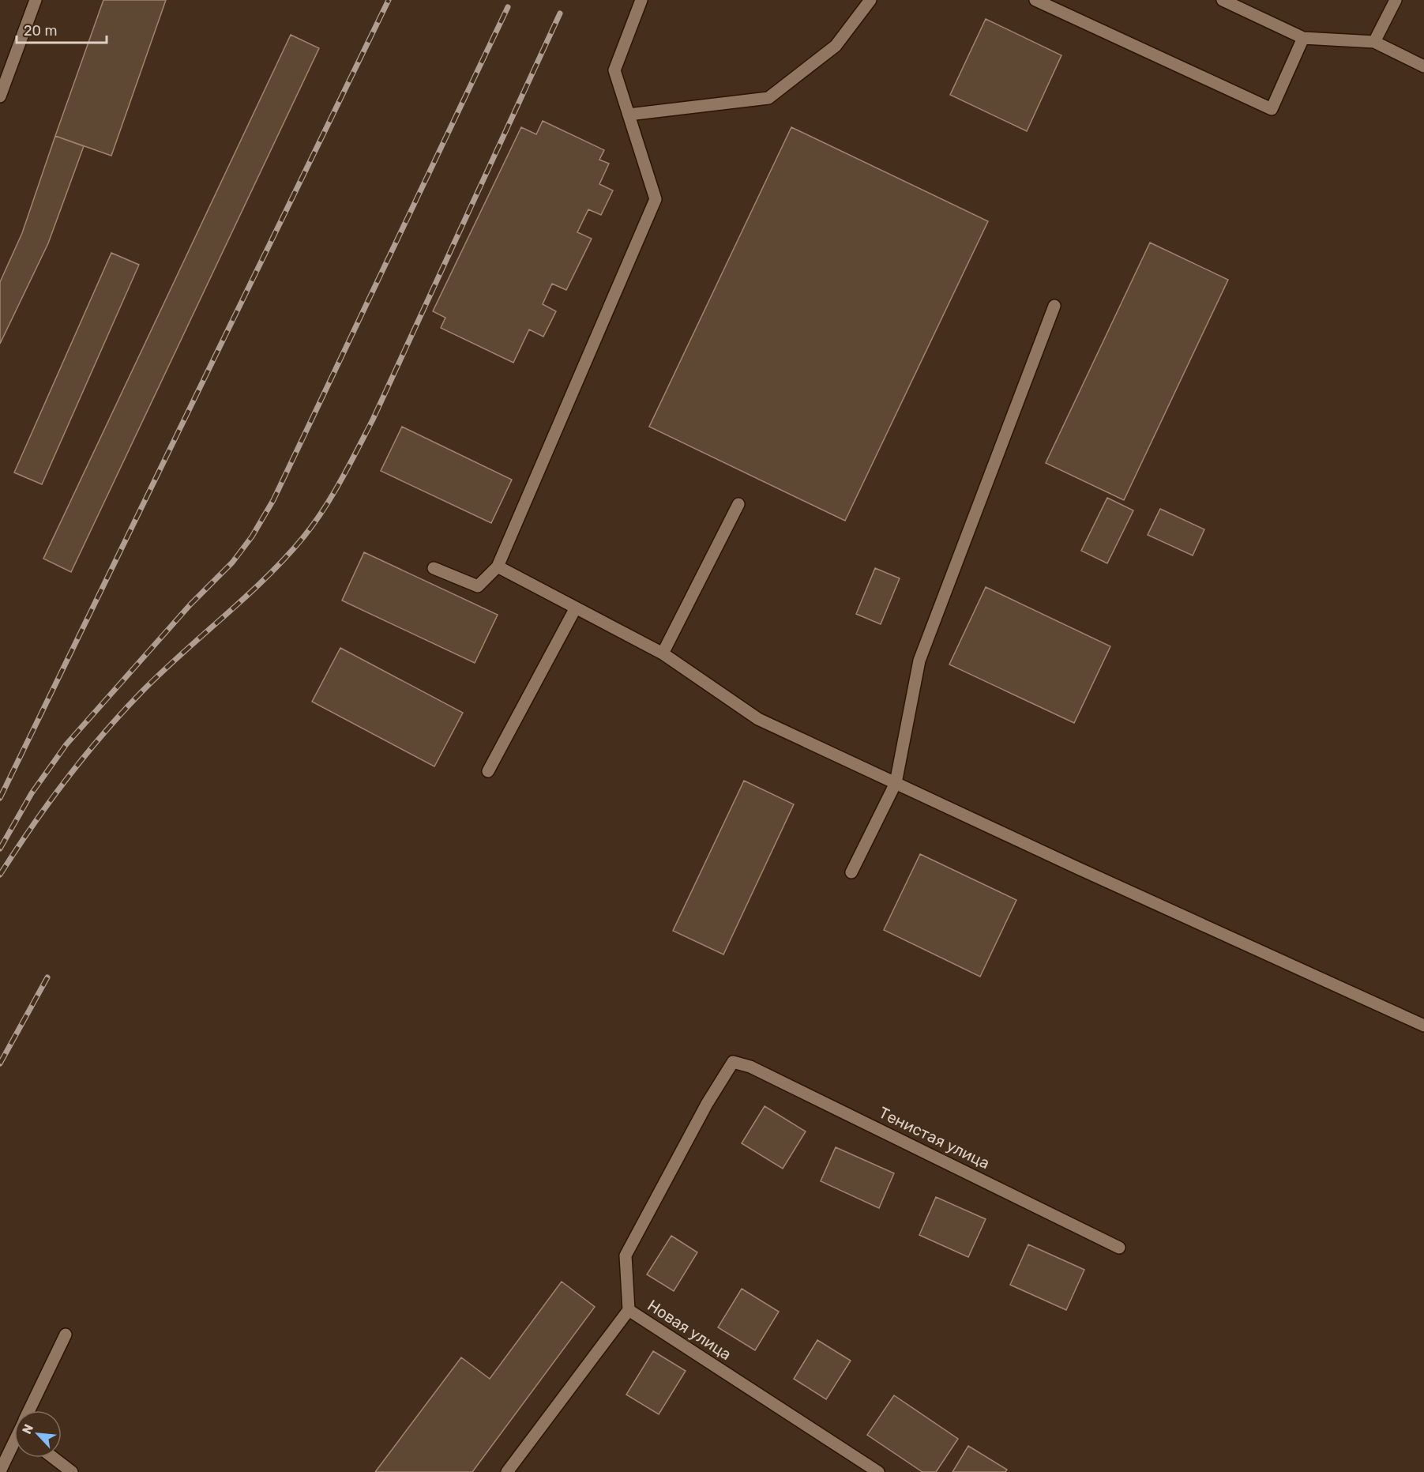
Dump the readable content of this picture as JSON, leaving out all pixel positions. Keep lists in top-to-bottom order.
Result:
{
  "streets": {
    "street": ["Тенистая улица", "Новая улица"]
  },
  "crossings": [
    ["Тенистая улица", "Новая улица"]
  ],
  "scale_bar": "20 m",
  "north": "top left"
}
